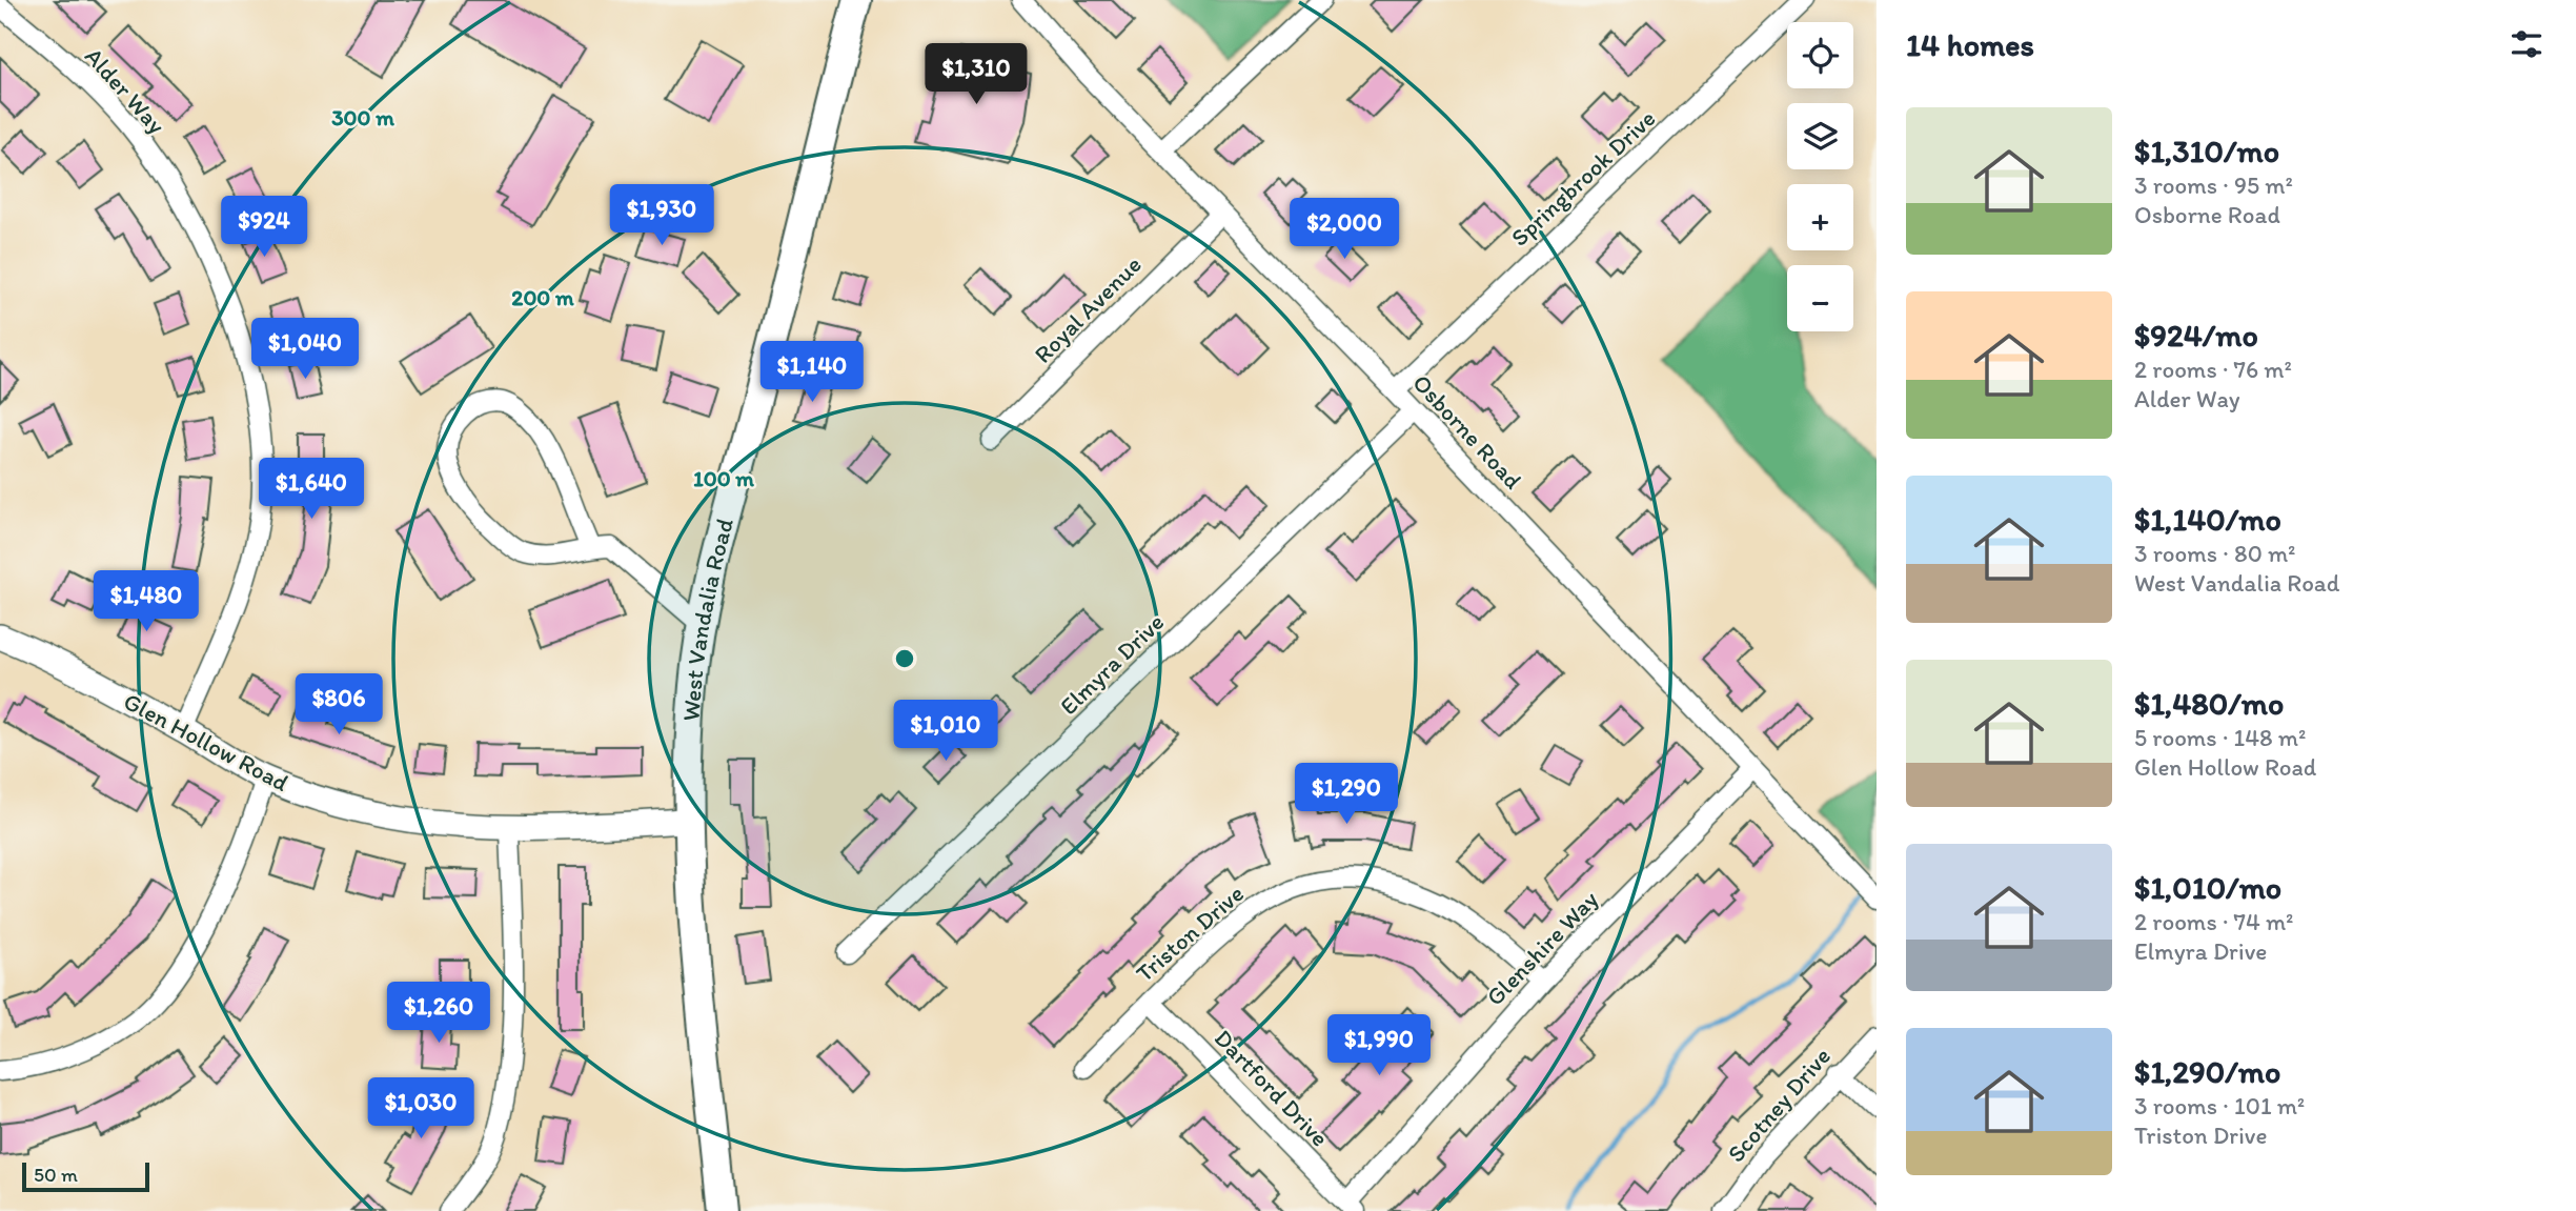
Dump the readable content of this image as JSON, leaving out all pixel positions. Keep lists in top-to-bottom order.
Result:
{
  "streets": {
    "main road": ["West Vandalia Road"],
    "street": [
      "Alder Way",
      "Springbrook Drive",
      "Royal Avenue",
      "Osborne Road",
      "Elmyra Drive",
      "Glen Hollow Road",
      "Triston Drive",
      "Glenshire Way",
      "Dartford Drive",
      "Scotney Drive"
    ]
  },
  "crossings": [
    ["Alder Way", "Glen Hollow Road"],
    ["Springbrook Drive", "Osborne Road"],
    ["Royal Avenue", "Osborne Road"],
    ["Osborne Road", "Elmyra Drive"],
    ["Osborne Road", "Glenshire Way"],
    ["West Vandalia Road", "Glen Hollow Road"],
    ["Triston Drive", "Glenshire Way"],
    ["Triston Drive", "Dartford Drive"],
    ["Glenshire Way", "Dartford Drive"]
  ],
  "scale_bar": "50 m",
  "page": {
    "heading": "14 homes",
    "map_buttons": ["+", "−"],
    "price": [
      "$1,310",
      "$1,930",
      "$924",
      "$2,000",
      "$1,040",
      "$1,140",
      "$1,640",
      "$1,480",
      "$806",
      "$1,010",
      "$1,290",
      "$1,260",
      "$1,990",
      "$1,030"
    ],
    "list": [
      {
        "name": "$1,310/mo",
        "note": "3 rooms · 95 m² · Osborne Road"
      },
      {
        "name": "$924/mo",
        "note": "2 rooms · 76 m² · Alder Way"
      },
      {
        "name": "$1,140/mo",
        "note": "3 rooms · 80 m² · West Vandalia Road"
      },
      {
        "name": "$1,480/mo",
        "note": "5 rooms · 148 m² · Glen Hollow Road"
      },
      {
        "name": "$1,010/mo",
        "note": "2 rooms · 74 m² · Elmyra Drive"
      },
      {
        "name": "$1,290/mo",
        "note": "3 rooms · 101 m² · Triston Drive"
      }
    ],
    "scale": "50 m"
  },
  "rings": ["300 m", "200 m", "100 m"]
}
